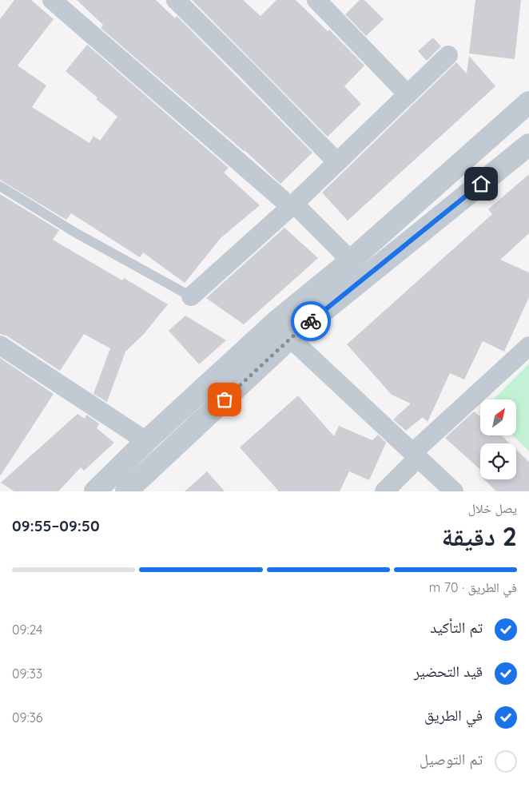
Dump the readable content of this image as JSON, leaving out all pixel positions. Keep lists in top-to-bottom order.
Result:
{
  "north": "top right",
  "page": {
    "heading": ["2 دقيقة", "يصل خلال", "09:50–09:55"],
    "bar": "في الطريق · 70 m",
    "list": [
      ["تم التأكيد", "09:24"],
      ["قيد التحضير", "09:33"],
      ["في الطريق", "09:36"],
      "تم التوصيل"
    ]
  }
}
